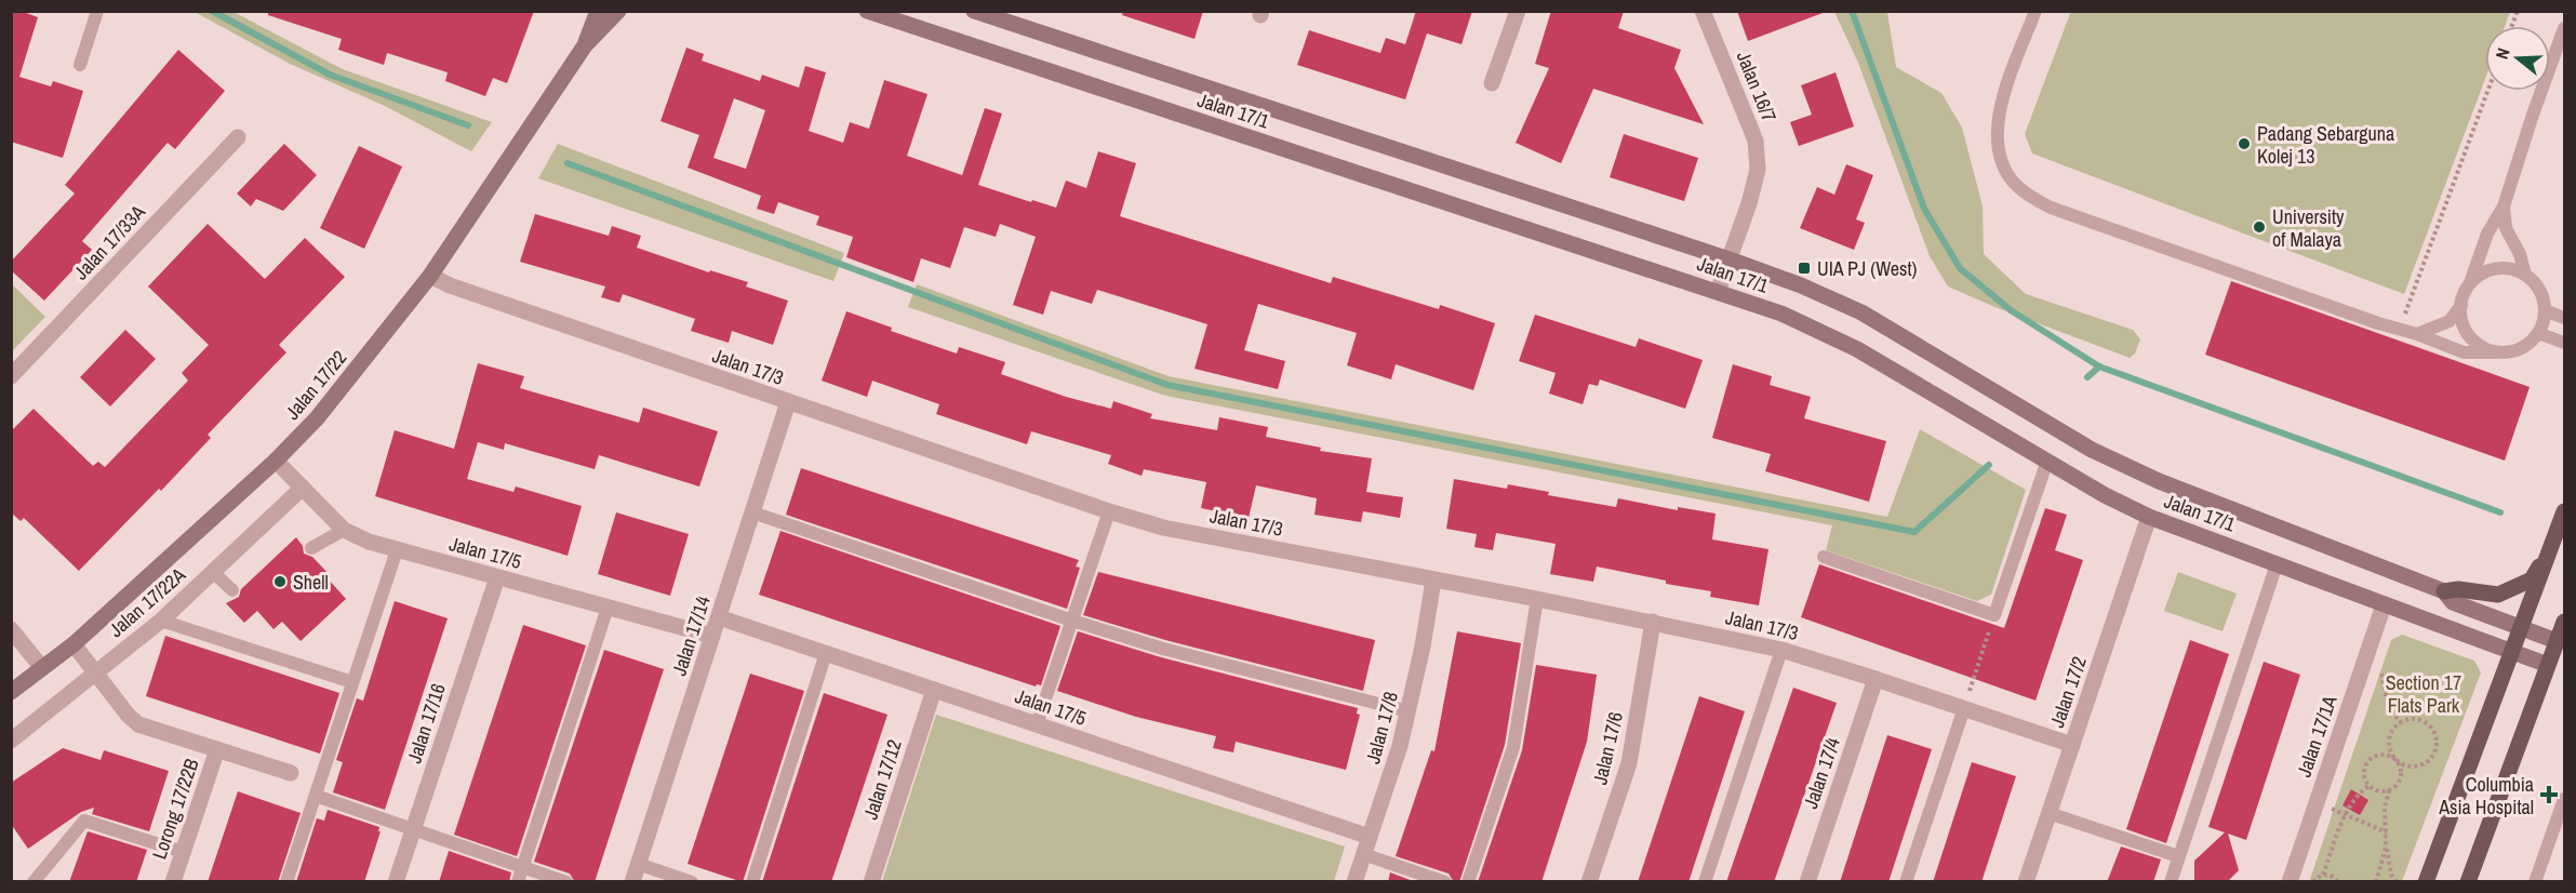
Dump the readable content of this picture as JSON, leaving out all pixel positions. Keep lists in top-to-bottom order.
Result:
{
  "streets": {
    "street": [
      "Jalan 16/7",
      "Jalan 17/1",
      "Jalan 17/33A",
      "Jalan 17/3",
      "Jalan 17/22",
      "Jalan 17/5",
      "Jalan 17/22A",
      "Jalan 17/14",
      "Jalan 17/2",
      "Jalan 17/16",
      "Jalan 17/8",
      "Jalan 17/1A",
      "Jalan 17/6",
      "Jalan 17/4",
      "Jalan 17/12",
      "Lorong 17/22B"
    ]
  },
  "crossings": [
    ["Jalan 16/7", "Jalan 17/1"],
    ["Jalan 17/1", "Jalan 17/2"],
    ["Jalan 17/1", "Jalan 17/1A"],
    ["Jalan 17/3", "Jalan 17/22"],
    ["Jalan 17/3", "Jalan 17/14"],
    ["Jalan 17/3", "Jalan 17/2"],
    ["Jalan 17/3", "Jalan 17/8"],
    ["Jalan 17/3", "Jalan 17/6"],
    ["Jalan 17/3", "Jalan 17/4"],
    ["Jalan 17/22", "Jalan 17/5"],
    ["Jalan 17/22", "Lorong 17/22B"],
    ["Jalan 17/5", "Jalan 17/22A"],
    ["Jalan 17/5", "Jalan 17/14"],
    ["Jalan 17/5", "Jalan 17/16"],
    ["Jalan 17/5", "Jalan 17/8"],
    ["Jalan 17/5", "Jalan 17/12"],
    ["Jalan 17/22A", "Lorong 17/22B"]
  ],
  "parks": ["Section 17 Flats Park"],
  "places": {
    "other": ["Padang Sebarguna Kolej 13", "University of Malaya", "Shell"],
    "transit": ["UIA PJ (West)"],
    "health": ["Columbia Asia Hospital"]
  },
  "north": "left"
}
